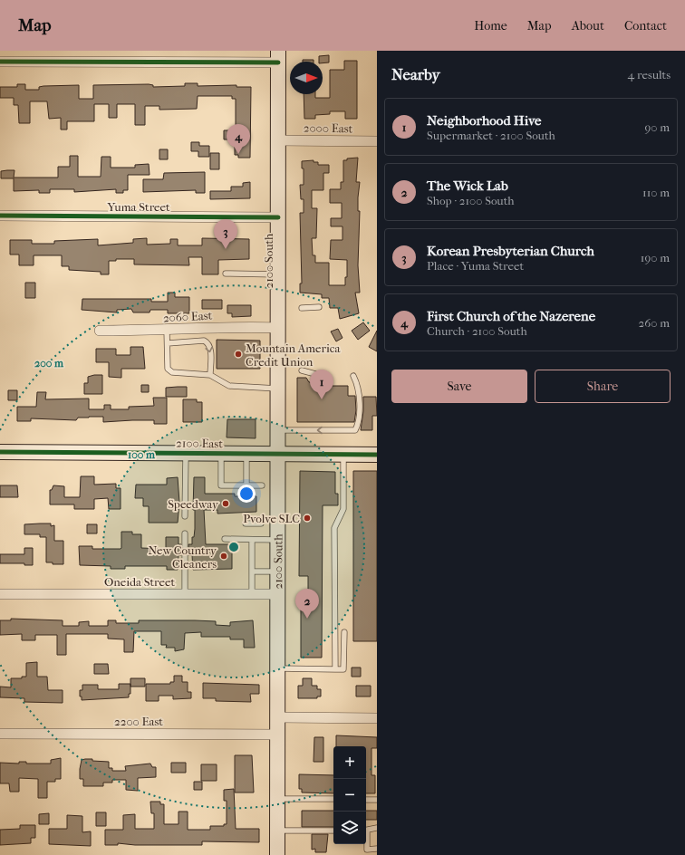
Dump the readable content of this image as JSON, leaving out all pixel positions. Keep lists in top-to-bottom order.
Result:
{
  "streets": {
    "main road": ["2100 South", "2100 East"],
    "street": [
      "2000 East",
      "Yuma Street",
      "2060 East",
      "Oneida Street",
      "2200 East"
    ]
  },
  "crossings": [
    ["2000 East", "2100 South"],
    ["Yuma Street", "2100 South"],
    ["2100 South", "2060 East"],
    ["2100 South", "2100 East"],
    ["2100 South", "Oneida Street"],
    ["2100 South", "2200 East"]
  ],
  "places": [
    "Mountain America Credit Union",
    "Speedway",
    "Pvolve SLC",
    "New Country Cleaners"
  ],
  "north": "right",
  "page": {
    "header": "Map",
    "nav": [
      "Home",
      "Map",
      "About",
      "Contact"
    ],
    "heading": ["Nearby", "4 results"],
    "list": [
      {
        "mark": "1",
        "name": "Neighborhood Hive",
        "note": "Supermarket · 2100 South",
        "value": "90 m"
      },
      {
        "mark": "2",
        "name": "The Wick Lab",
        "note": "Shop · 2100 South",
        "value": "110 m"
      },
      {
        "mark": "3",
        "name": "Korean Presbyterian Church",
        "note": "Place · Yuma Street",
        "value": "190 m"
      },
      {
        "mark": "4",
        "name": "First Church of the Nazerene",
        "note": "Church · 2100 South",
        "value": "260 m"
      }
    ],
    "pins": [
      "4",
      "3",
      "1",
      "2"
    ],
    "buttons": ["Save", "Share"],
    "map_buttons": ["+", "−"]
  },
  "rings": ["200 m", "100 m"]
}
